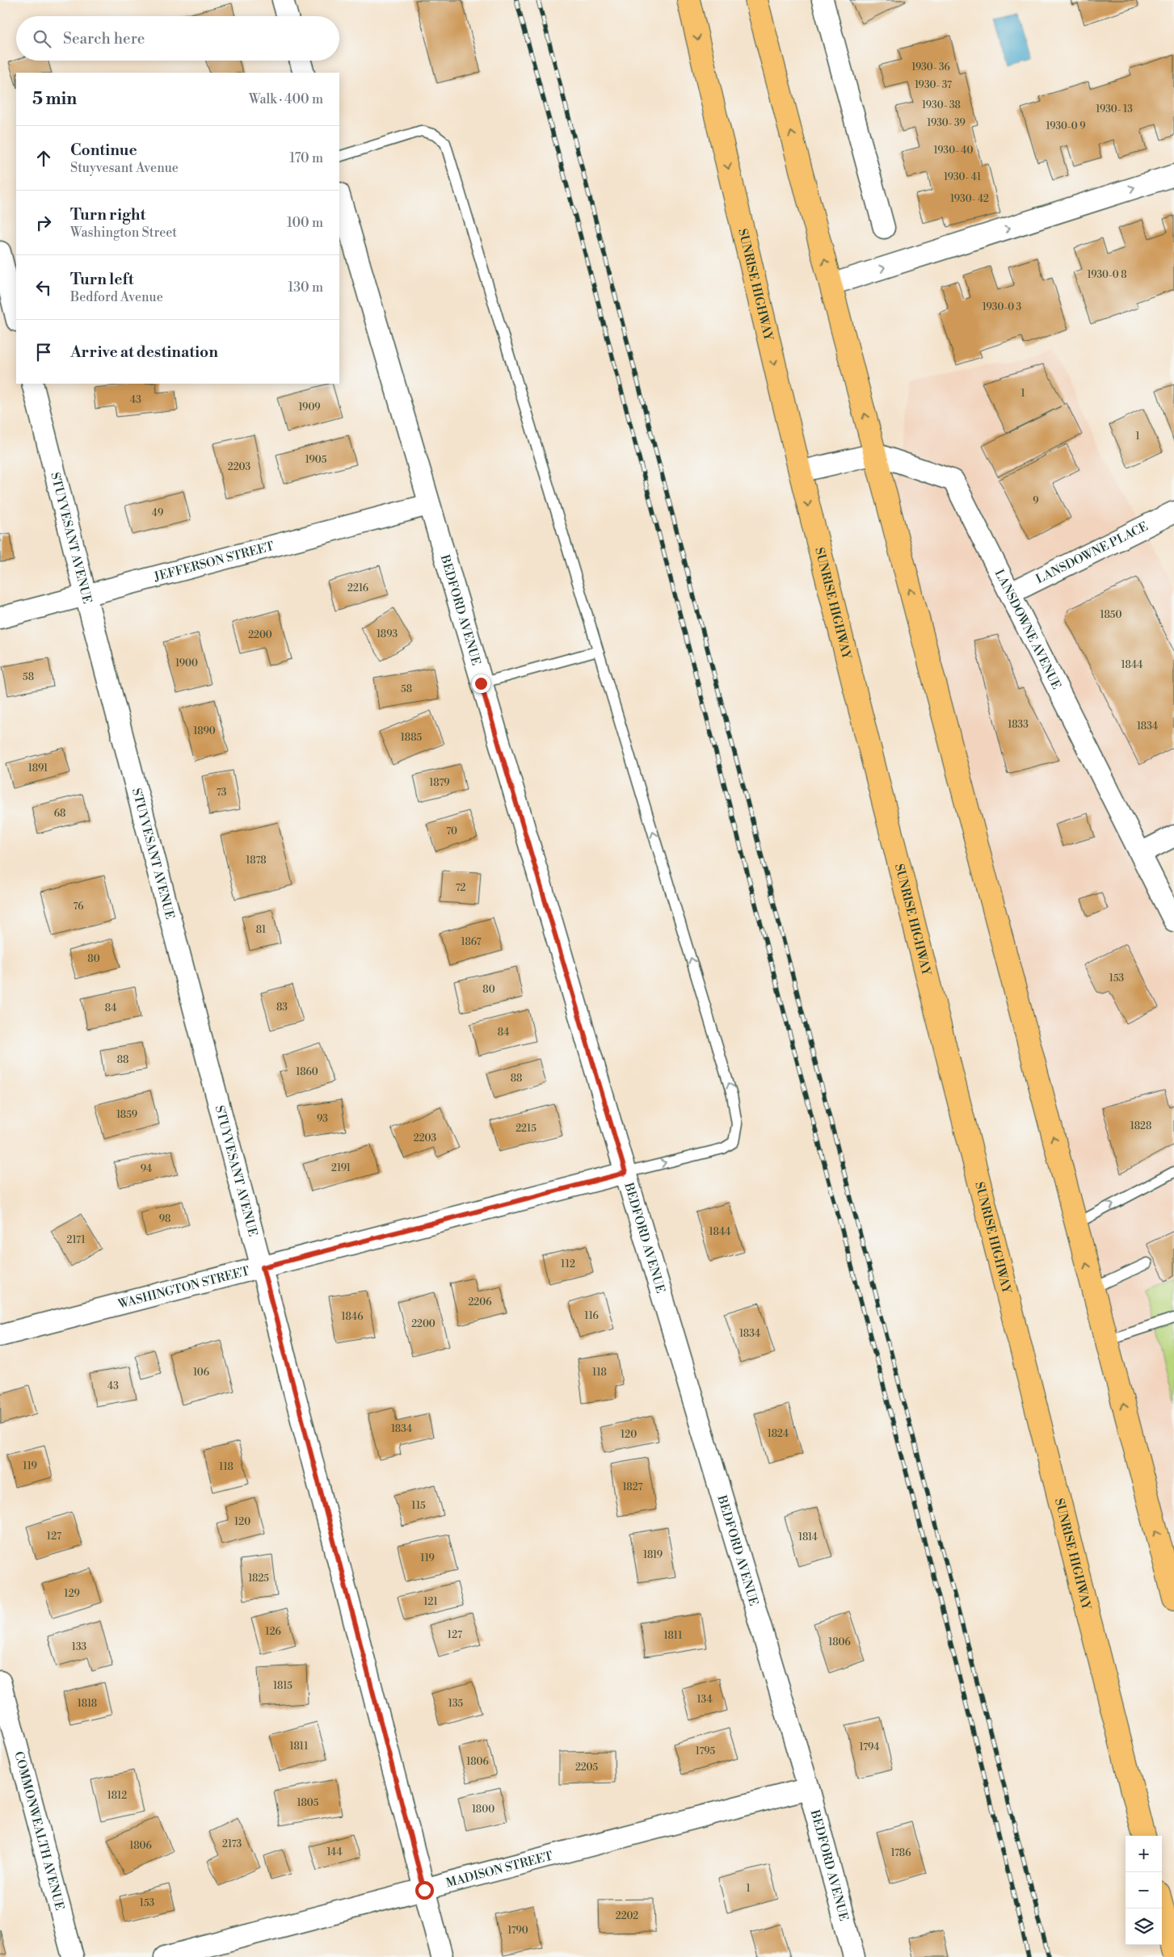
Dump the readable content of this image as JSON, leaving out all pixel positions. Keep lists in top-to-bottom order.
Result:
{
  "streets": {
    "highway": ["SUNRISE HIGHWAY"],
    "street": [
      "STUYVESANT AVENUE",
      "LANSDOWNE PLACE",
      "JEFFERSON STREET",
      "BEDFORD AVENUE",
      "LANSDOWNE AVENUE",
      "WASHINGTON STREET",
      "COMMONWEALTH AVENUE",
      "MADISON STREET"
    ]
  },
  "crossings": [
    ["STUYVESANT AVENUE", "JEFFERSON STREET"],
    ["STUYVESANT AVENUE", "WASHINGTON STREET"],
    ["STUYVESANT AVENUE", "MADISON STREET"],
    ["LANSDOWNE PLACE", "LANSDOWNE AVENUE"],
    ["JEFFERSON STREET", "BEDFORD AVENUE"],
    ["BEDFORD AVENUE", "WASHINGTON STREET"],
    ["BEDFORD AVENUE", "MADISON STREET"]
  ],
  "house_numbers": [
    "1930- 36",
    "1930- 37",
    "1930- 38",
    "1930- 13",
    "1930- 39",
    "1930-0 9",
    "1930- 40",
    "1930- 41",
    "1930- 42",
    "1930-0 8",
    "1930-0 3",
    "1",
    "43",
    "1909",
    "1",
    "1905",
    "2203",
    "9",
    "49",
    "2216",
    "1850",
    "1893",
    "2200",
    "1900",
    "1844",
    "58",
    "58",
    "1833",
    "1834",
    "1890",
    "1885",
    "1891",
    "1879",
    "73",
    "68",
    "70",
    "1878",
    "72",
    "76",
    "81",
    "1867",
    "80",
    "153",
    "80",
    "83",
    "84",
    "84",
    "88",
    "1860",
    "88",
    "1859",
    "93",
    "1828",
    "2215",
    "2203",
    "2191",
    "94",
    "98",
    "1844",
    "2171",
    "112",
    "2206",
    "116",
    "1846",
    "2200",
    "1834",
    "106",
    "118",
    "43",
    "1834",
    "1824",
    "120",
    "119",
    "118",
    "1827",
    "115",
    "120",
    "127",
    "1814",
    "1819",
    "119",
    "1825",
    "129",
    "121",
    "126",
    "127",
    "1811",
    "1806",
    "133",
    "1815",
    "134",
    "1818",
    "135",
    "1811",
    "1794",
    "1795",
    "1806",
    "2205",
    "1812",
    "1805",
    "1800",
    "2173",
    "1806",
    "144",
    "1786",
    "1",
    "153",
    "2202",
    "1790"
  ],
  "page": {
    "search": "Search here",
    "heading": ["5 min", "Walk · 400 m"],
    "list": [
      ["Continue", "Stuyvesant Avenue", "170 m"],
      ["Turn right", "Washington Street", "100 m"],
      ["Turn left", "Bedford Avenue", "130 m"],
      "Arrive at destination"
    ],
    "map_buttons": ["+", "−"]
  }
}
